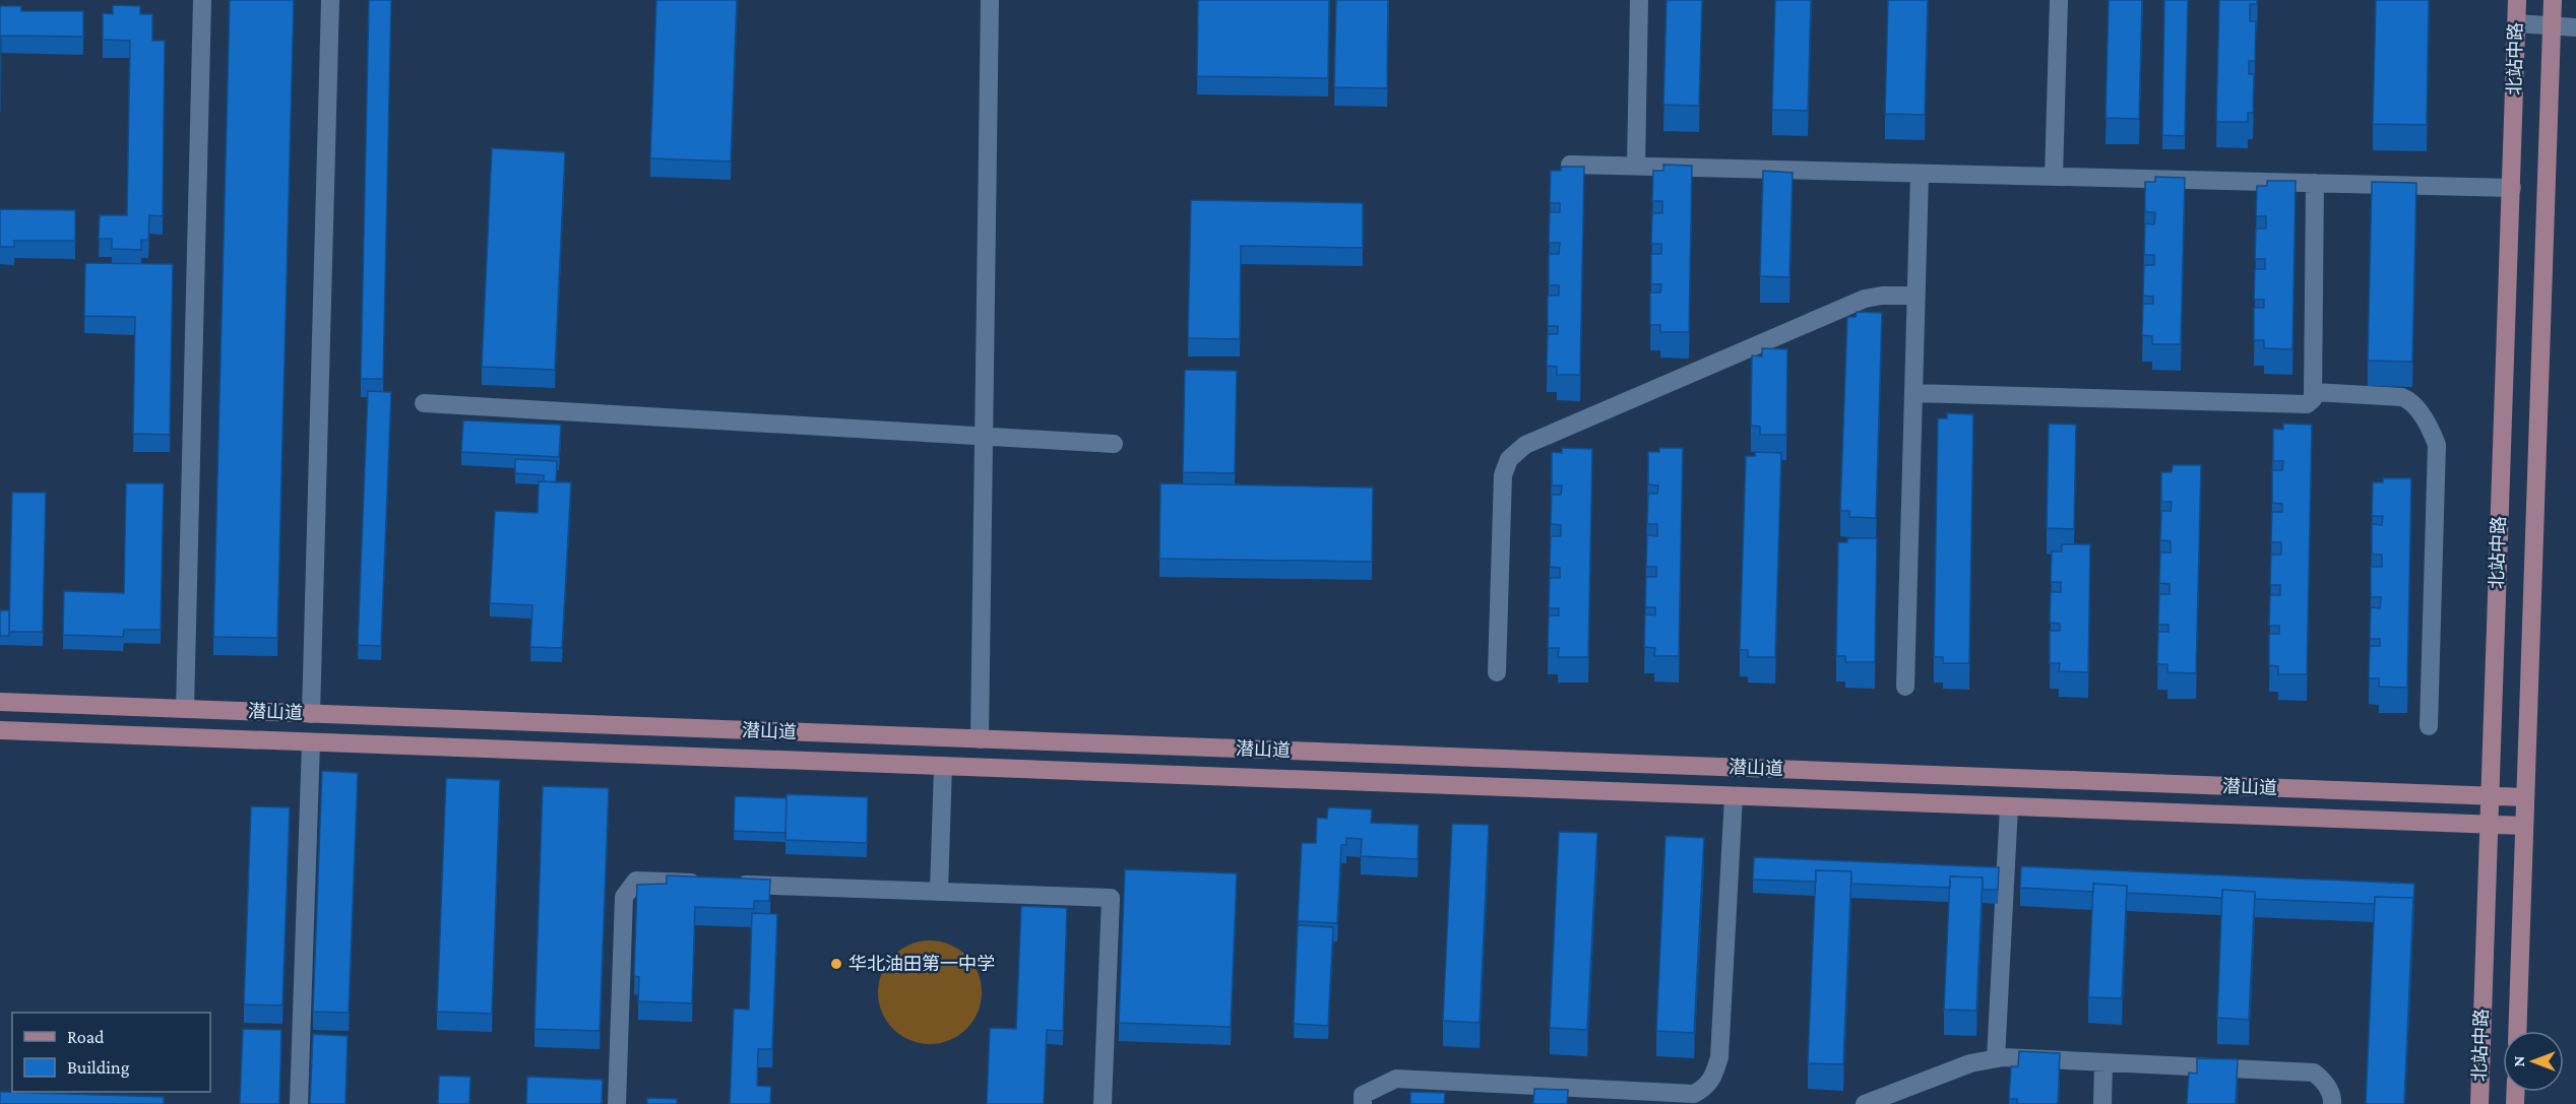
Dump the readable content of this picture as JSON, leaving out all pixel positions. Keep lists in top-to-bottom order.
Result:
{
  "streets": {
    "main road": ["北站中路", "潜山道"]
  },
  "crossings": [
    ["北站中路", "潜山道"]
  ],
  "places": ["华北油田第一中学"],
  "legend": ["Road", "Building"],
  "north": "left"
}
